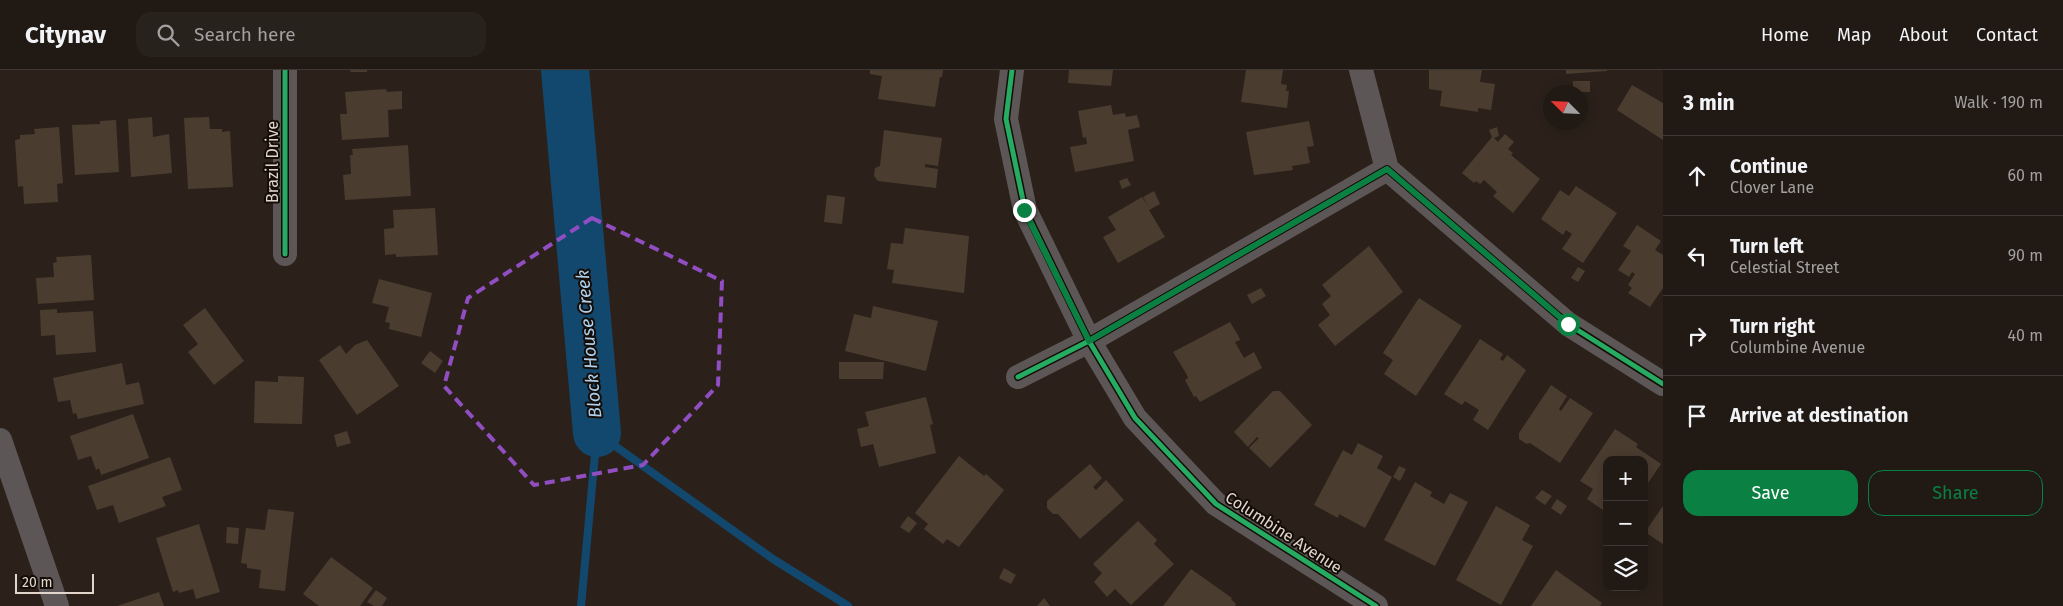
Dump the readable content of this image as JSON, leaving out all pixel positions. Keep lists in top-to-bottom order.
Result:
{
  "streets": {
    "street": ["Brazil Drive", "Columbine Avenue"]
  },
  "water": ["Block House Creek"],
  "scale_bar": "20 m",
  "north": "top left",
  "page": {
    "header": "Citynav",
    "search": "Search here",
    "nav": [
      "Home",
      "Map",
      "About",
      "Contact"
    ],
    "heading": ["3 min", "Walk · 190 m"],
    "list": [
      ["Continue", "Clover Lane", "60 m"],
      ["Turn left", "Celestial Street", "90 m"],
      ["Turn right", "Columbine Avenue", "40 m"],
      "Arrive at destination"
    ],
    "buttons": ["Save", "Share"],
    "map_buttons": ["+", "−"],
    "scale": "20 m"
  }
}
